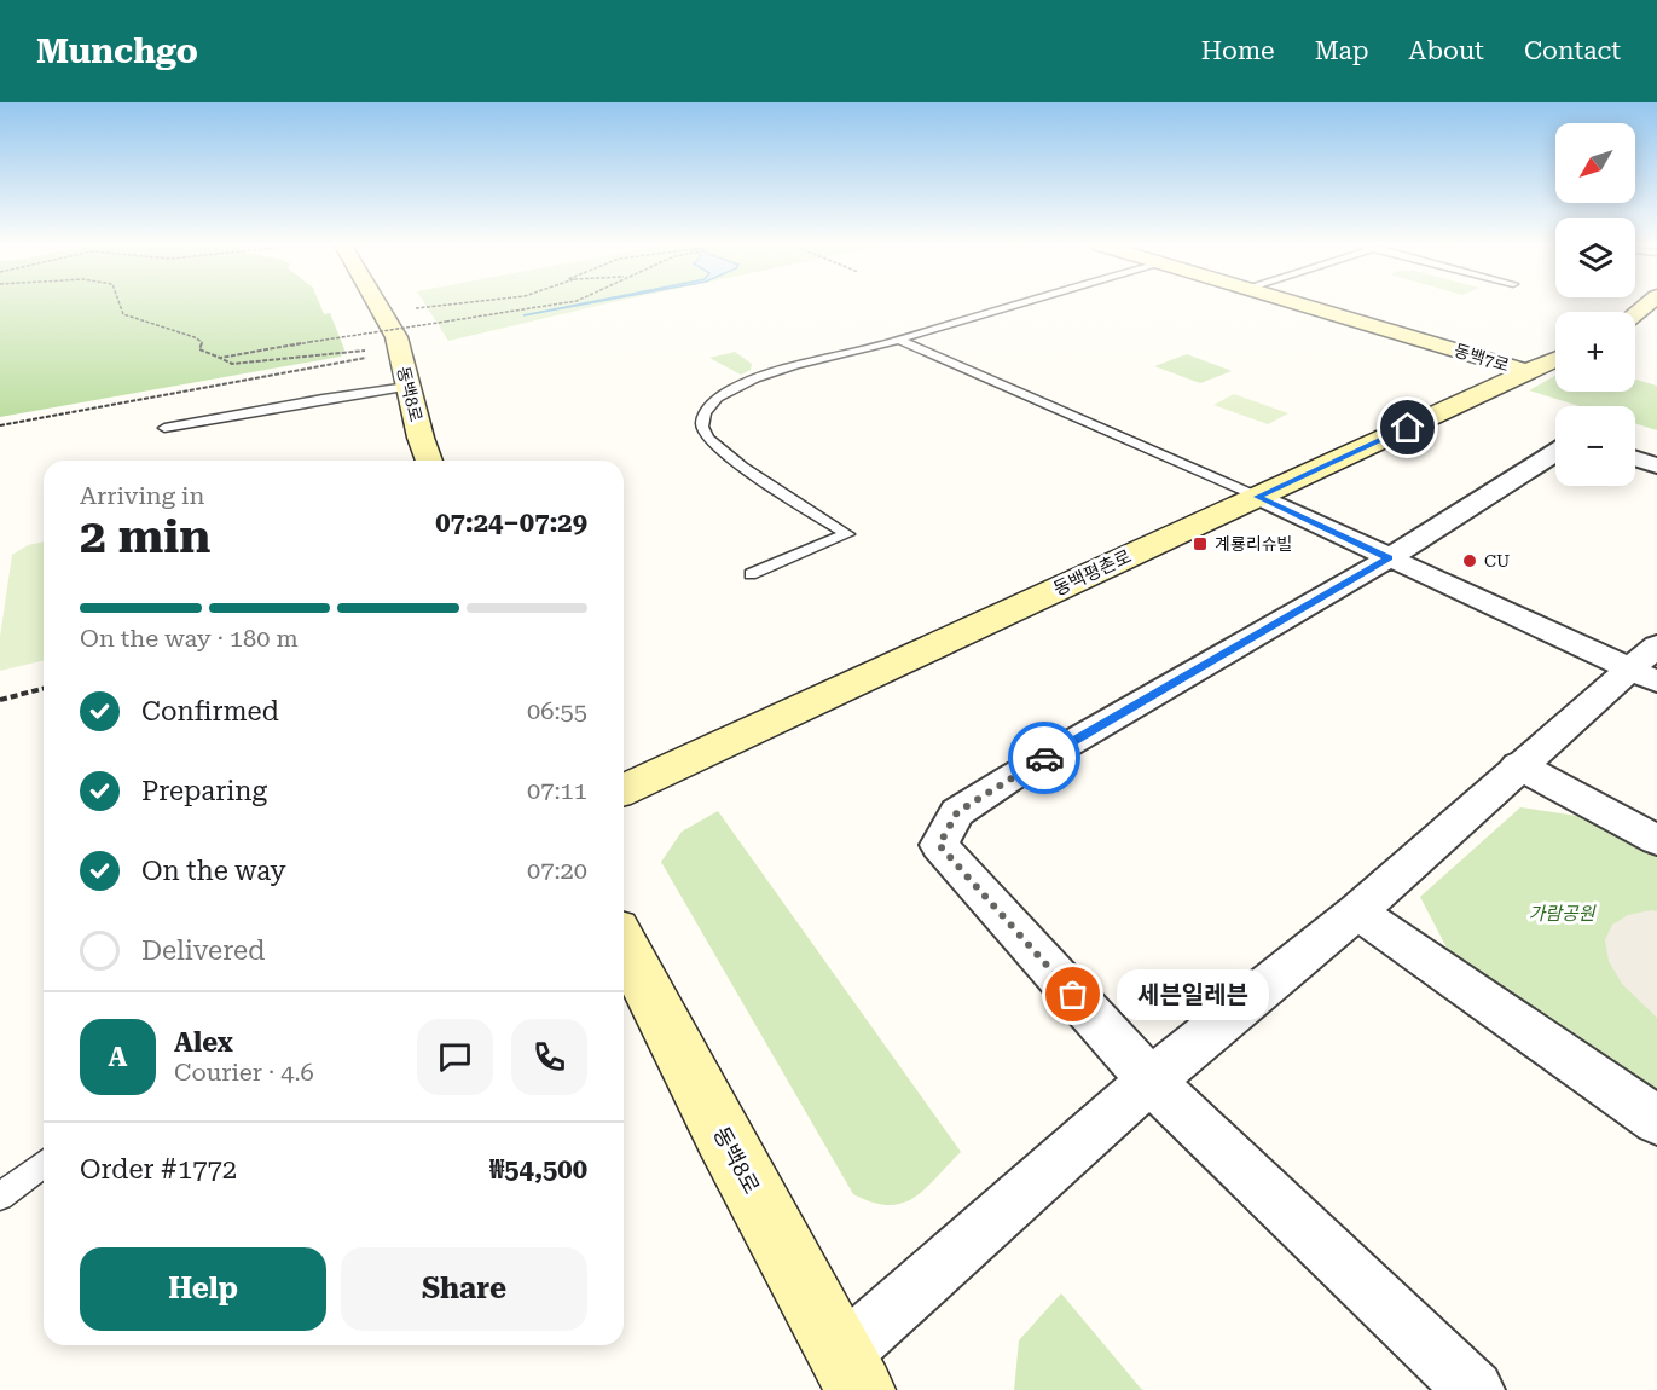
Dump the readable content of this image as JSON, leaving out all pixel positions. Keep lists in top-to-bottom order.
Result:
{
  "streets": {
    "street": ["동백7로", "동백8로", "동백평촌로"]
  },
  "crossings": [
    ["동백7로", "동백평촌로"]
  ],
  "parks": ["가람공원"],
  "places": {
    "transit": ["계룡리슈빌"],
    "other": ["CU", "세븐일레븐"]
  },
  "north": "bottom left",
  "page": {
    "header": "Munchgo",
    "nav": [
      "Home",
      "Map",
      "About",
      "Contact"
    ],
    "map_buttons": ["+", "−"],
    "heading": ["2 min", "Arriving in", "07:24–07:29"],
    "panel": [
      "Alex",
      "Courier · 4.6",
      "Order #1772",
      "₩54,500"
    ],
    "bar": "On the way · 180 m",
    "list": [
      ["Confirmed", "06:55"],
      ["Preparing", "07:11"],
      ["On the way", "07:20"],
      "Delivered"
    ],
    "bubble": "세븐일레븐",
    "round": "A",
    "buttons": ["Help", "Share"]
  }
}
